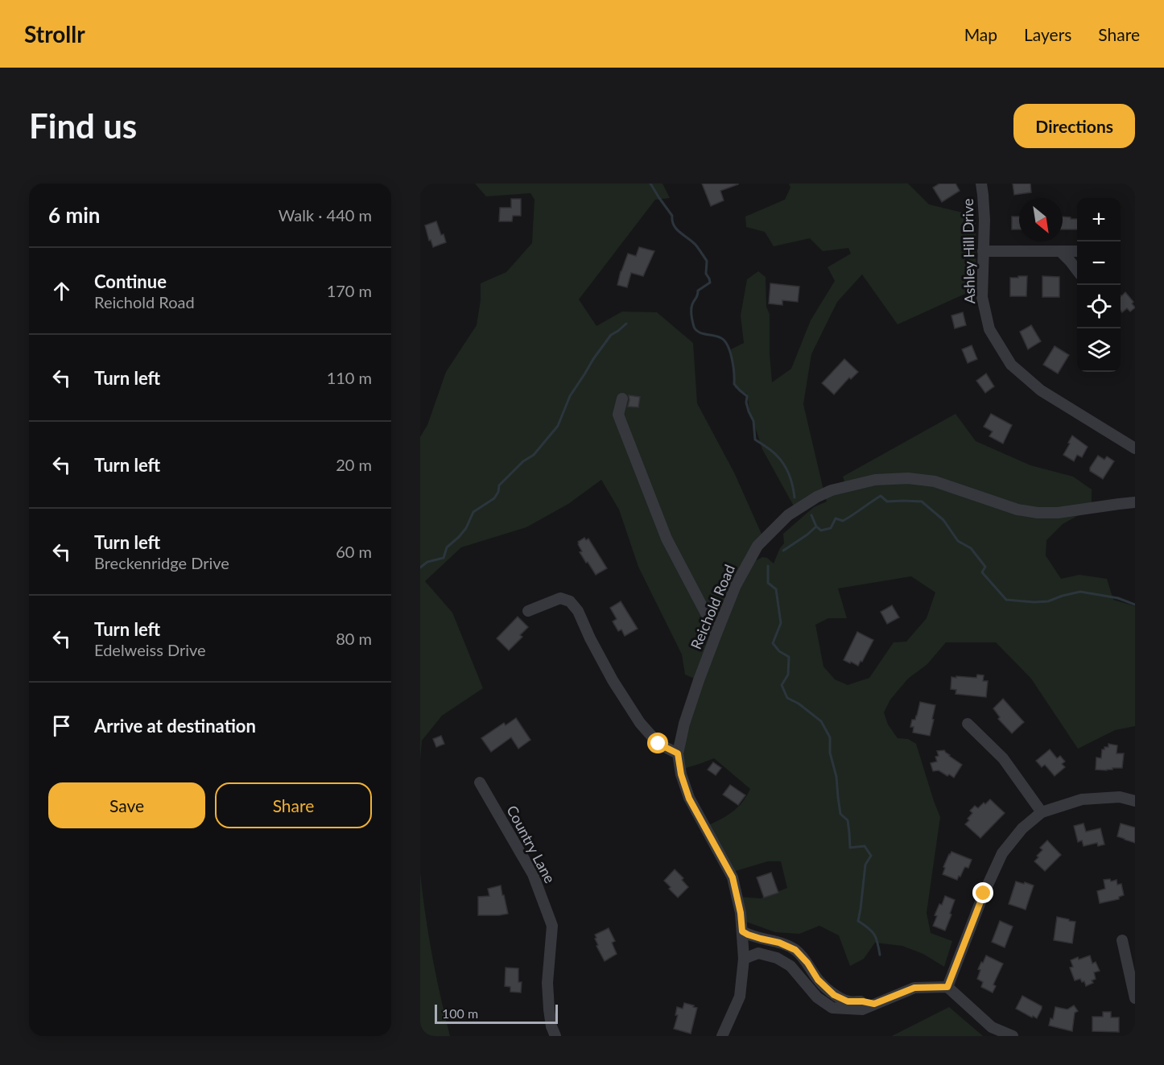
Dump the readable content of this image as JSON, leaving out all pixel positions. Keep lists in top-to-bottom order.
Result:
{
  "streets": {
    "street": ["Ashley Hill Drive", "Reichold Road", "Country Lane"]
  },
  "scale_bar": "100 m",
  "north": "bottom right",
  "page": {
    "header": "Strollr",
    "nav": ["Map", "Layers", "Share"],
    "buttons": [
      "Directions",
      ["Save", "Share"]
    ],
    "title": "Find us",
    "heading": ["6 min", "Walk · 440 m"],
    "map_buttons": ["+", "−"],
    "list": [
      ["Continue", "Reichold Road", "170 m"],
      ["Turn left", "110 m"],
      ["Turn left", "20 m"],
      ["Turn left", "Breckenridge Drive", "60 m"],
      ["Turn left", "Edelweiss Drive", "80 m"],
      "Arrive at destination"
    ],
    "scale": "100 m"
  }
}
